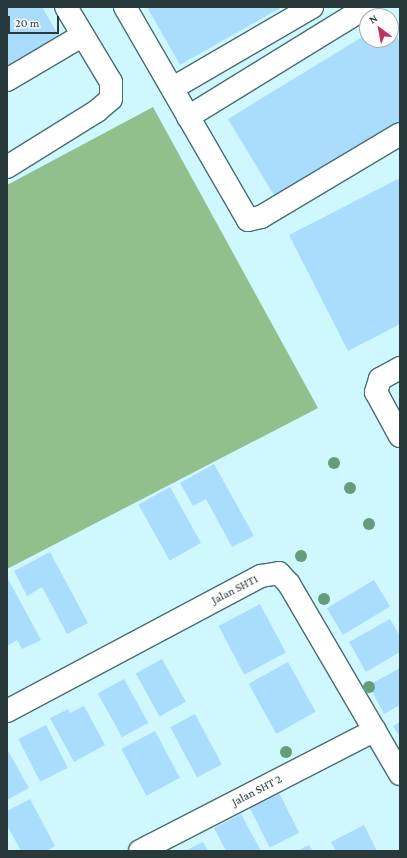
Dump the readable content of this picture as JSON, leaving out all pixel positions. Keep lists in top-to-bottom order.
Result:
{
  "streets": {
    "street": ["Jalan SHT1", "Jalan SHT 2"]
  },
  "crossings": [
    ["Jalan SHT1", "Jalan SHT 2"]
  ],
  "scale_bar": "20 m",
  "north": "top left"
}
